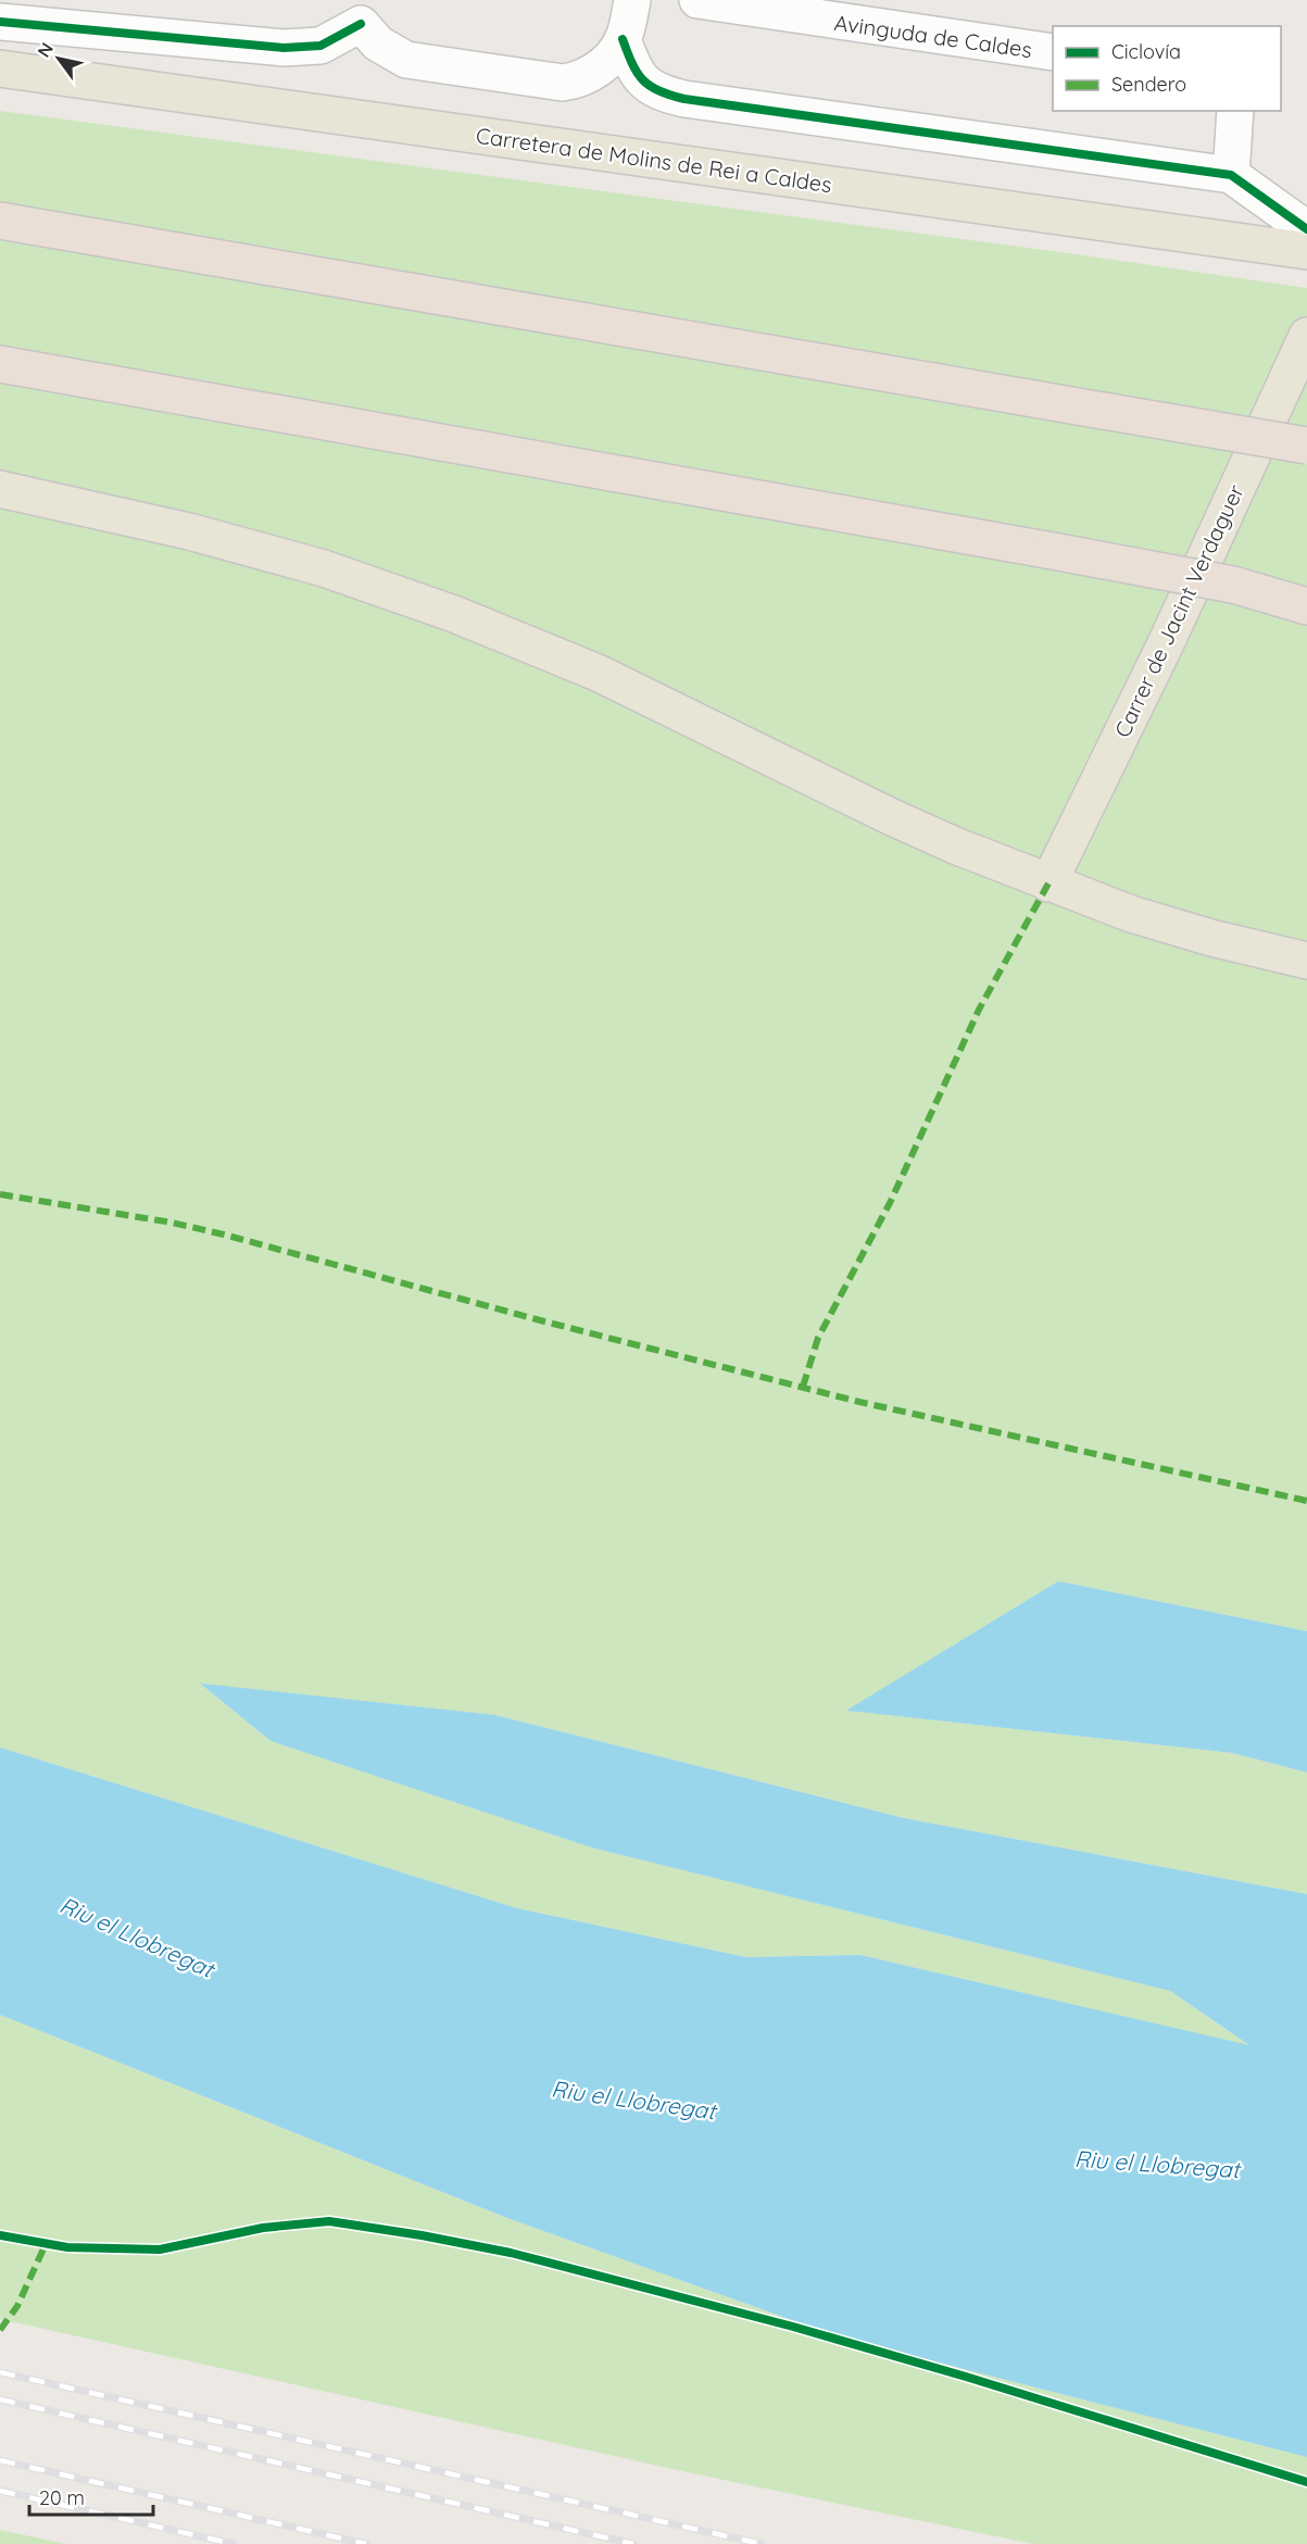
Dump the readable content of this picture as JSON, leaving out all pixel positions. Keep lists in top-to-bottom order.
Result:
{
  "streets": {
    "main road": ["Carretera de Molins de Rei a Caldes", "Carrer de Jacint Verdaguer"],
    "street": ["Avinguda de Caldes"]
  },
  "water": ["Riu el Llobregat"],
  "legend": ["Ciclovía", "Sendero"],
  "scale_bar": "20 m",
  "north": "top left"
}
